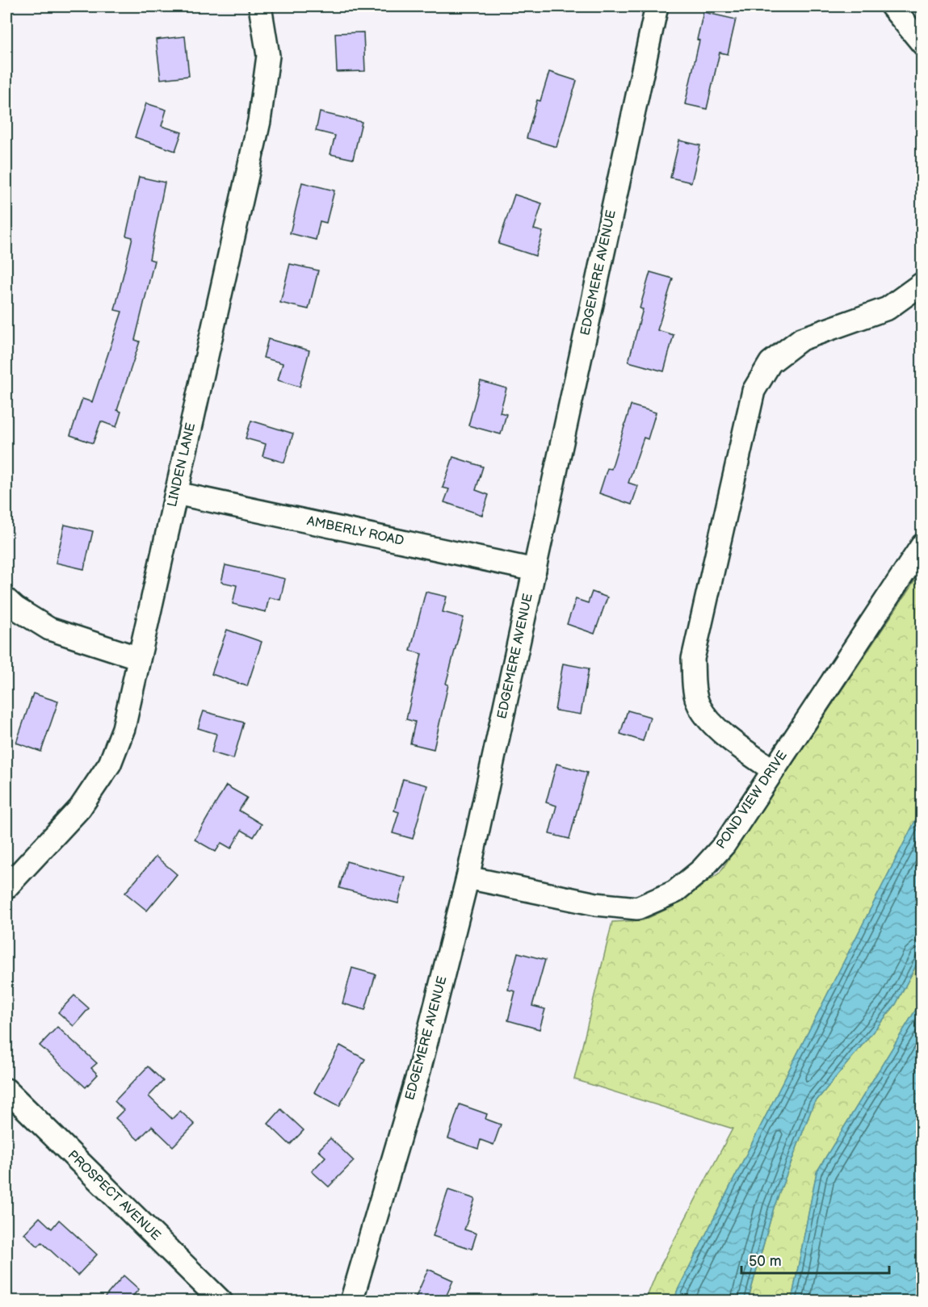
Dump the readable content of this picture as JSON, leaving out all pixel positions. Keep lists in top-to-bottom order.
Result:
{
  "streets": {
    "street": [
      "EDGEMERE AVENUE",
      "LINDEN LANE",
      "AMBERLY ROAD",
      "POND VIEW DRIVE",
      "PROSPECT AVENUE"
    ]
  },
  "crossings": [
    ["EDGEMERE AVENUE", "AMBERLY ROAD"],
    ["EDGEMERE AVENUE", "POND VIEW DRIVE"],
    ["LINDEN LANE", "AMBERLY ROAD"]
  ],
  "scale_bar": "50 m"
}
